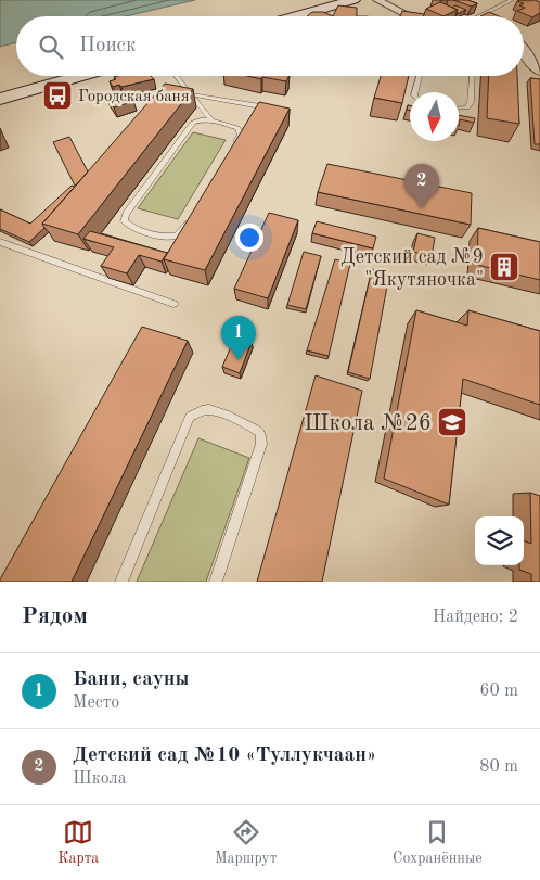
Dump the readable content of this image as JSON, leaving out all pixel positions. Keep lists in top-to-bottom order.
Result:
{
  "places": {
    "bus stop": ["Городская баня"],
    "building": ["Детский сад №9 \"Якутяночка\""],
    "school or university": ["Школа №26"]
  },
  "north": "bottom",
  "page": {
    "search": "Поиск",
    "pins": ["2", "1"],
    "heading": ["Рядом", "Найдено: 2"],
    "list": [
      {
        "mark": "1",
        "name": "Бани, сауны",
        "note": "Место",
        "value": "60 m"
      },
      {
        "mark": "2",
        "name": "Детский сад №10 «Туллукчаан»",
        "note": "Школа",
        "value": "80 m"
      }
    ],
    "nav": ["Карта", "Маршрут", "Сохранённые"]
  }
}
